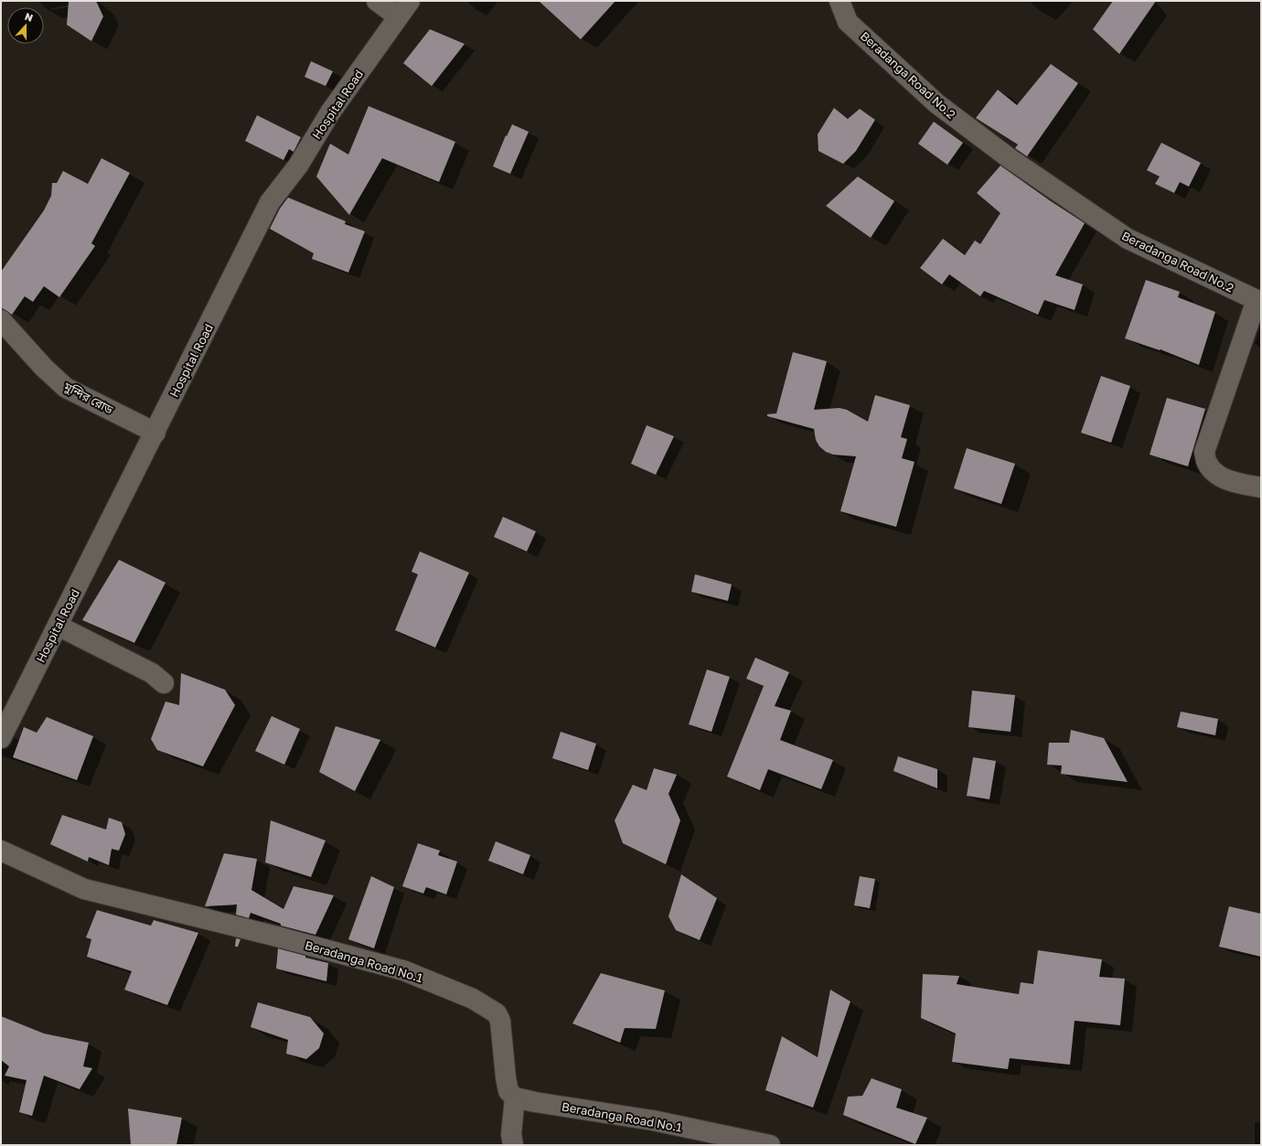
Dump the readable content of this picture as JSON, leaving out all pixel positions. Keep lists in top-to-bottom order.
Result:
{
  "streets": {
    "street": [
      "Beradanga Road No.2",
      "Hospital Road",
      "মুন্দির রোড",
      "Beradanga Road No.1"
    ]
  },
  "crossings": [
    ["Hospital Road", "মুন্দির রোড"]
  ],
  "north": "top"
}
